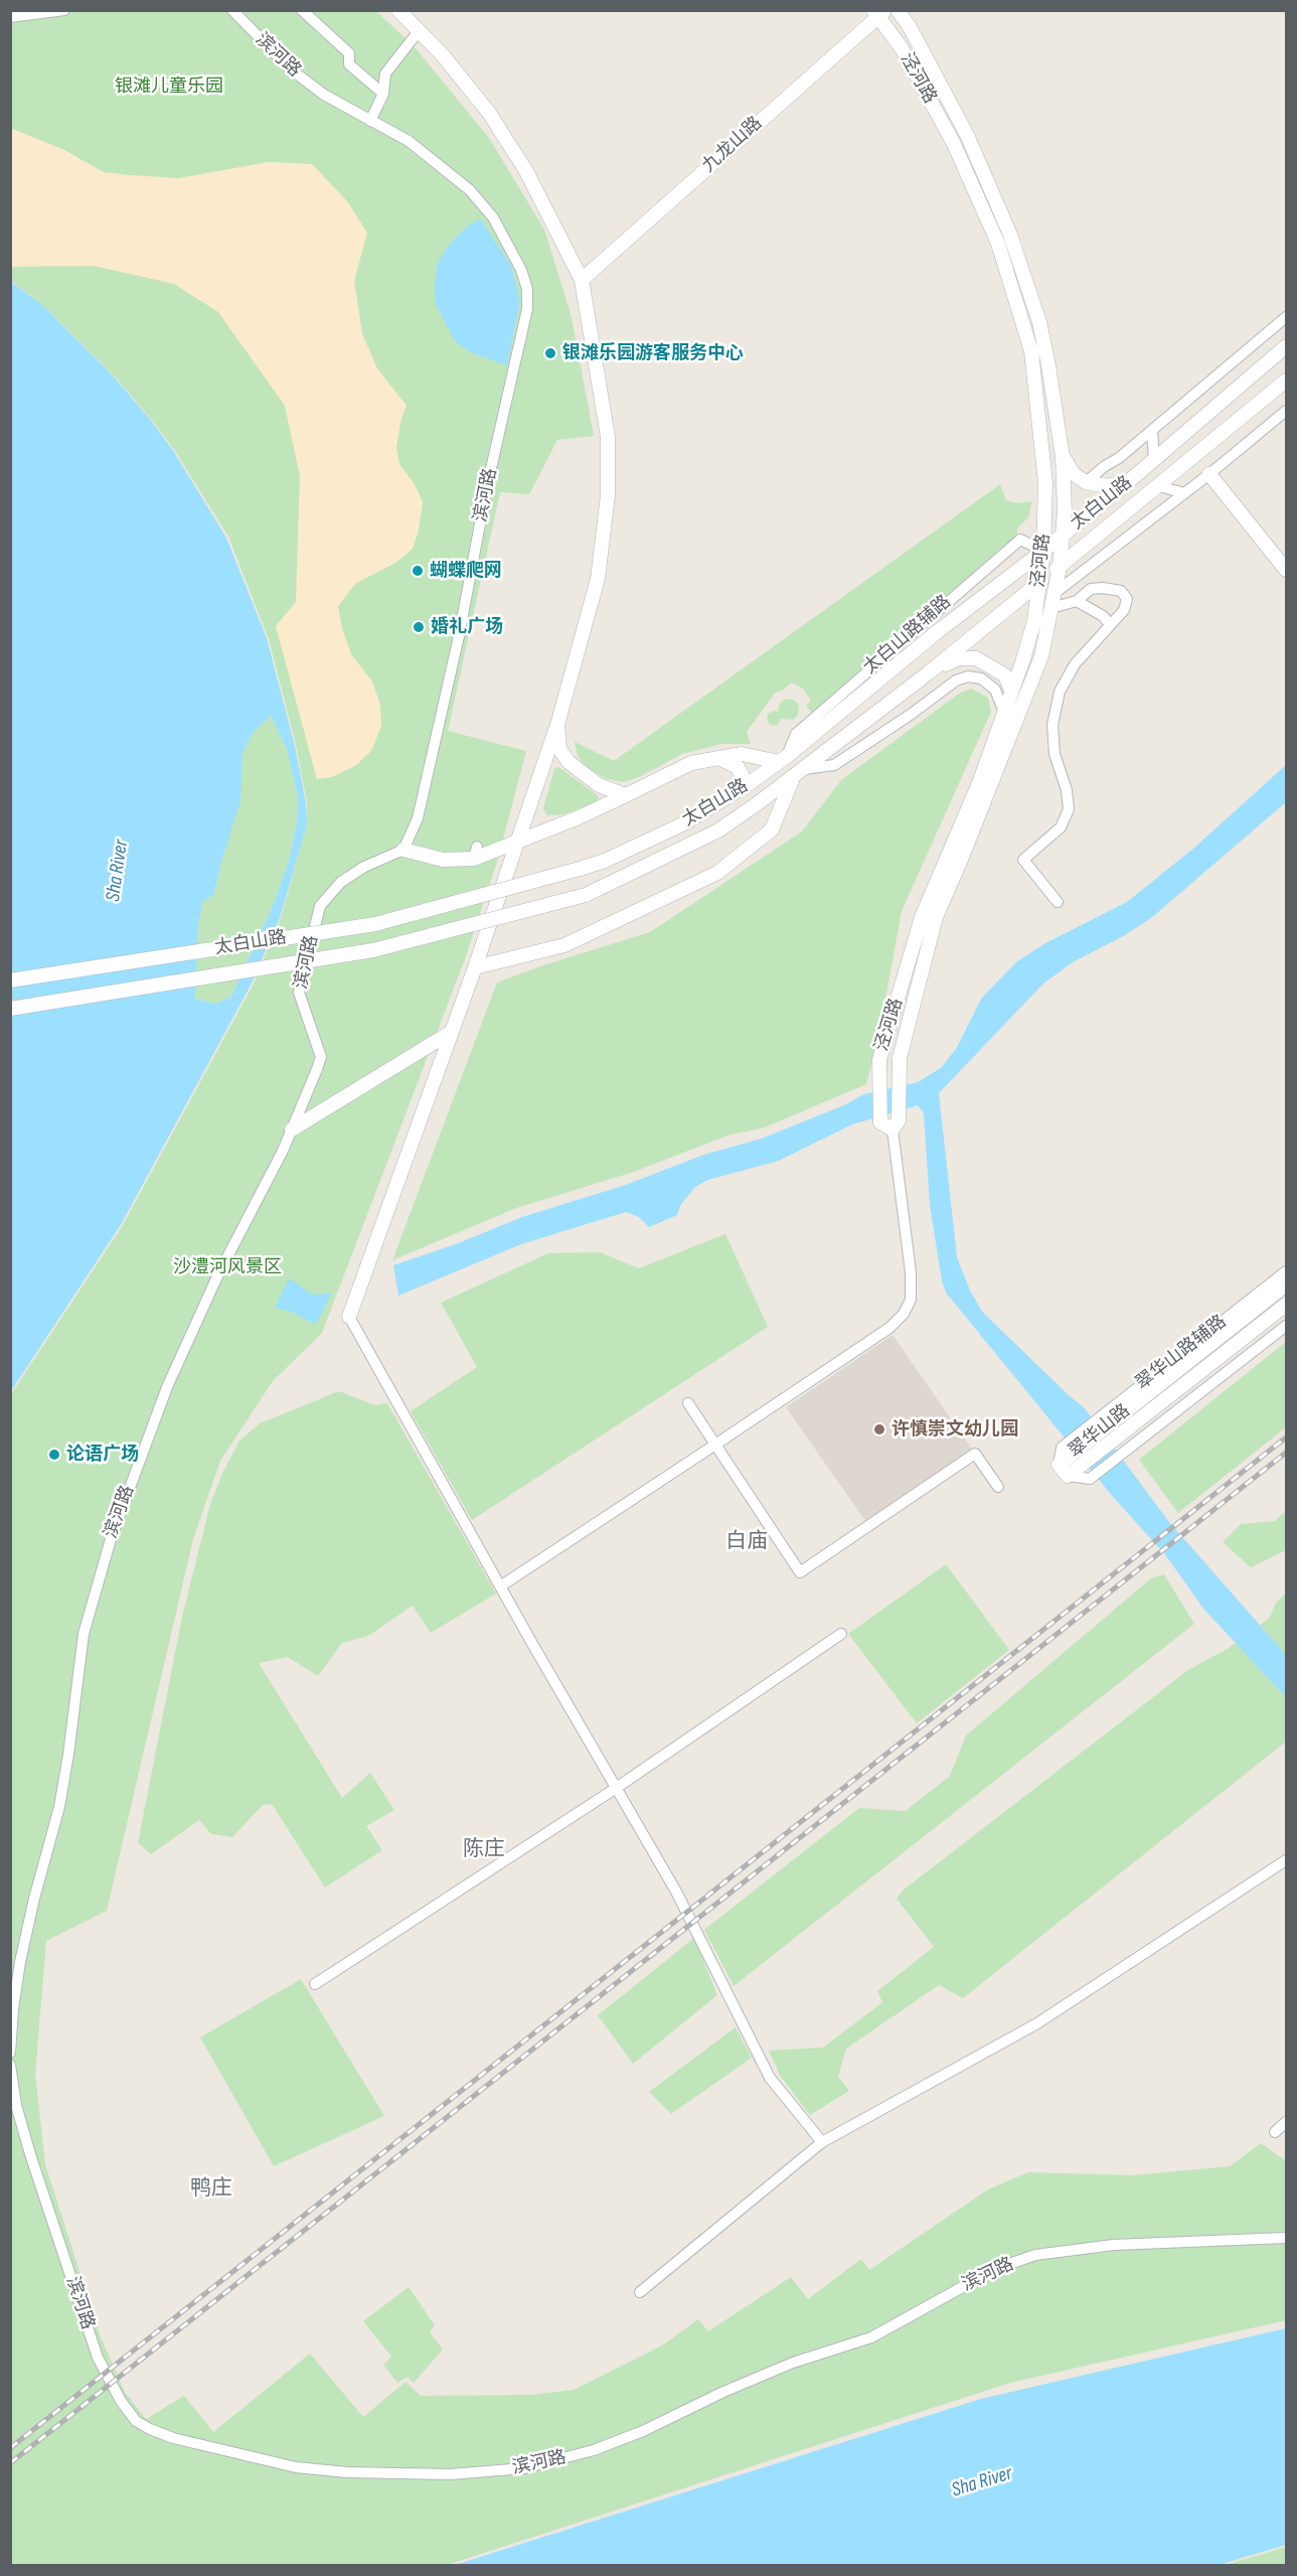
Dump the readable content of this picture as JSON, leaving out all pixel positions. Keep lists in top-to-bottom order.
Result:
{
  "streets": {
    "street": [
      "滨河路",
      "泾河路",
      "九龙山路",
      "太白山路",
      "太白山路辅路",
      "翠华山路辅路",
      "翠华山路"
    ]
  },
  "crossings": [
    ["泾河路", "九龙山路"],
    ["泾河路", "太白山路"],
    ["泾河路", "太白山路辅路"],
    ["太白山路", "太白山路辅路"],
    ["翠华山路辅路", "翠华山路"]
  ],
  "districts": ["白庙", "陈庄", "鸭庄"],
  "water": ["Sha River"],
  "parks": ["银滩儿童乐园", "沙澧河风景区"],
  "places": [
    "银滩乐园游客服务中心",
    "蝴蝶爬网",
    "婚礼广场",
    "许慎崇文幼儿园",
    "论语广场"
  ]
}
